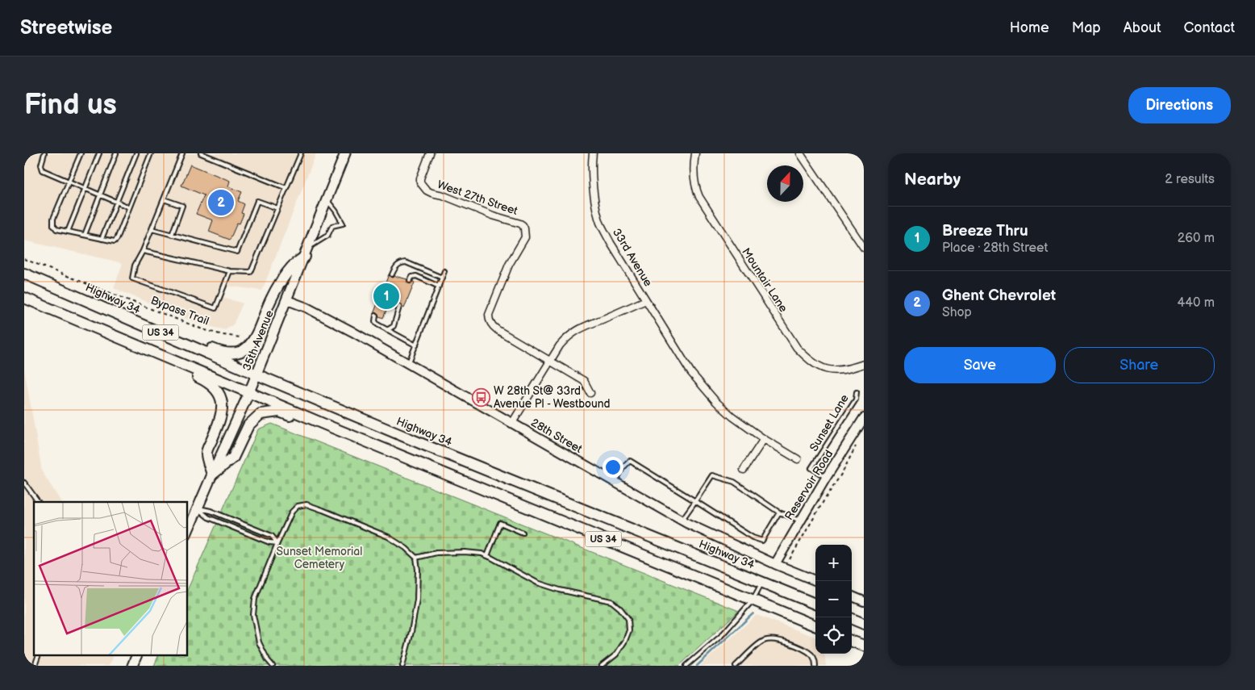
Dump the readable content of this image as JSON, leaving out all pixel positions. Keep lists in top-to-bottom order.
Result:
{
  "streets": {
    "highway": ["Highway 34", "US 34"],
    "main road": ["35th Avenue"],
    "street": [
      "West 27th Street",
      "33rd Avenue",
      "Mountair Lane",
      "28th Street",
      "Reservoir Road"
    ],
    "lane": ["Sunset Lane"],
    "path": ["Bypass Trail"]
  },
  "crossings": [
    ["Highway 34", "35th Avenue"],
    ["US 34", "35th Avenue"],
    ["35th Avenue", "28th Street"],
    ["Sunset Lane", "Reservoir Road"],
    ["28th Street", "Reservoir Road"]
  ],
  "parks": ["Sunset Memorial Cemetery"],
  "places": {
    "bus stop": ["W 28th St@ 33rd Avenue Pl - Westbound"]
  },
  "north": "top",
  "page": {
    "header": "Streetwise",
    "nav": [
      "Home",
      "Map",
      "About",
      "Contact"
    ],
    "buttons": [
      "Directions",
      ["Save", "Share"]
    ],
    "title": "Find us",
    "heading": ["Nearby", "2 results"],
    "pins": ["2", "1"],
    "list": [
      {
        "mark": "1",
        "name": "Breeze Thru",
        "note": "Place · 28th Street",
        "value": "260 m"
      },
      {
        "mark": "2",
        "name": "Ghent Chevrolet",
        "note": "Shop",
        "value": "440 m"
      }
    ],
    "map_buttons": ["+", "−"]
  }
}
